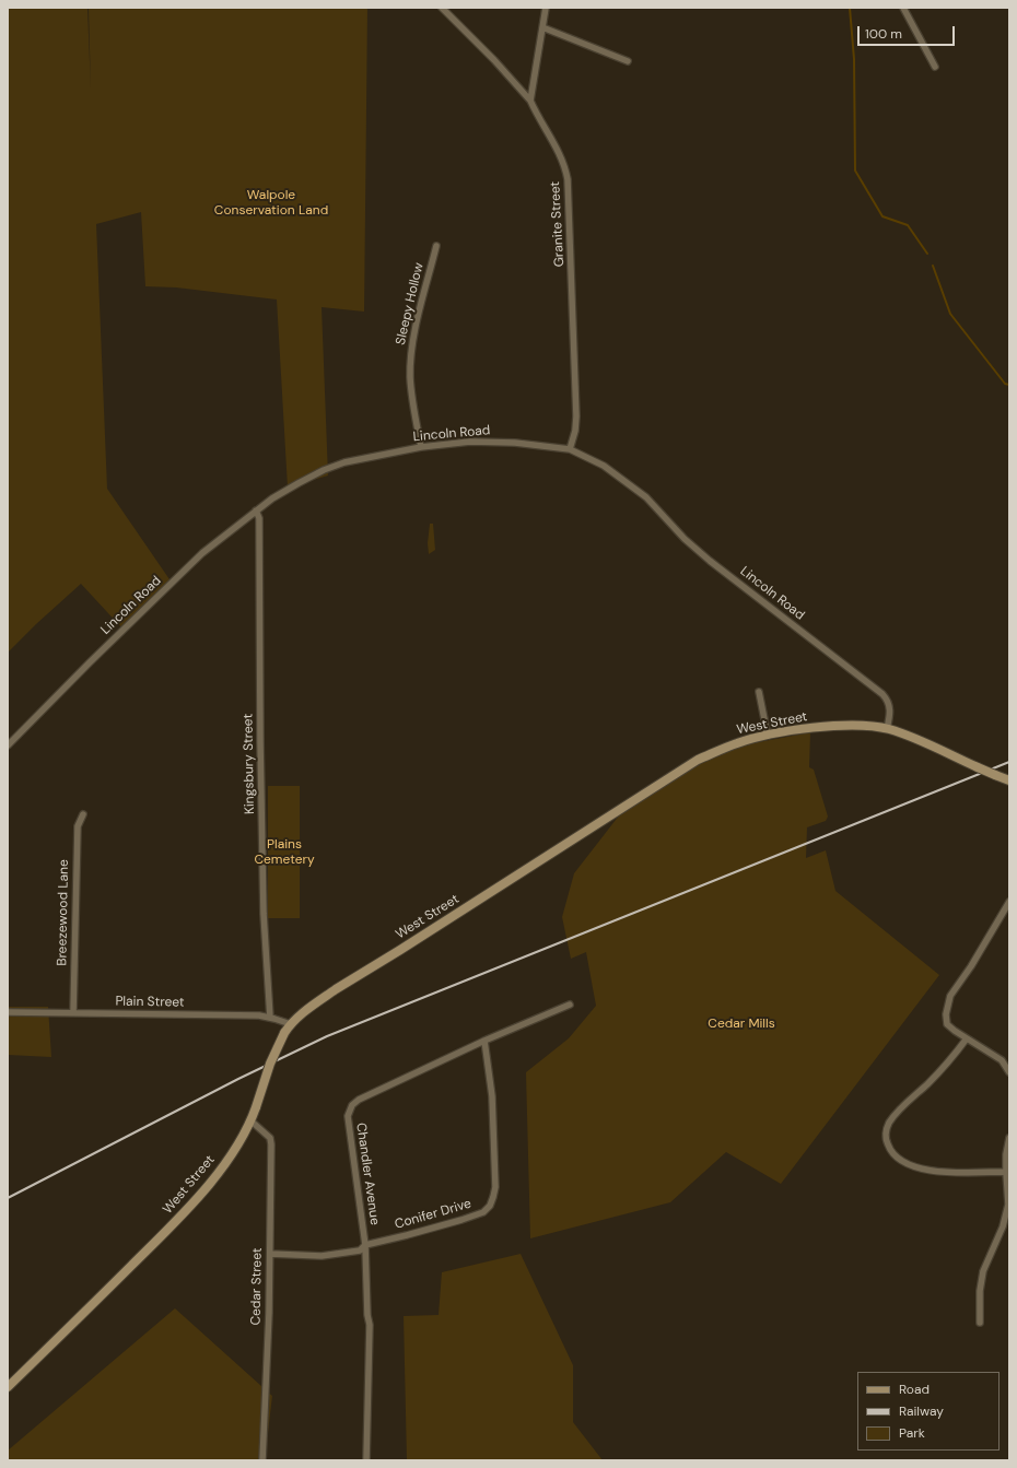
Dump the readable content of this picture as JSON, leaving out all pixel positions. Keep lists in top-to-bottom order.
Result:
{
  "streets": {
    "main road": ["West Street"],
    "street": [
      "Granite Street",
      "Sleepy Hollow",
      "Lincoln Road",
      "Kingsbury Street",
      "Breezewood Lane",
      "Plain Street",
      "Chandler Avenue",
      "Conifer Drive",
      "Cedar Street"
    ]
  },
  "crossings": [
    ["Granite Street", "Lincoln Road"],
    ["Sleepy Hollow", "Lincoln Road"],
    ["Lincoln Road", "West Street"],
    ["Lincoln Road", "Kingsbury Street"],
    ["West Street", "Plain Street"],
    ["West Street", "Cedar Street"],
    ["Kingsbury Street", "Plain Street"],
    ["Breezewood Lane", "Plain Street"],
    ["Chandler Avenue", "Conifer Drive"],
    ["Conifer Drive", "Cedar Street"]
  ],
  "parks": ["Walpole Conservation Land", "Plains Cemetery", "Cedar Mills"],
  "legend": ["Road", "Railway", "Park"],
  "scale_bar": "100 m"
}
